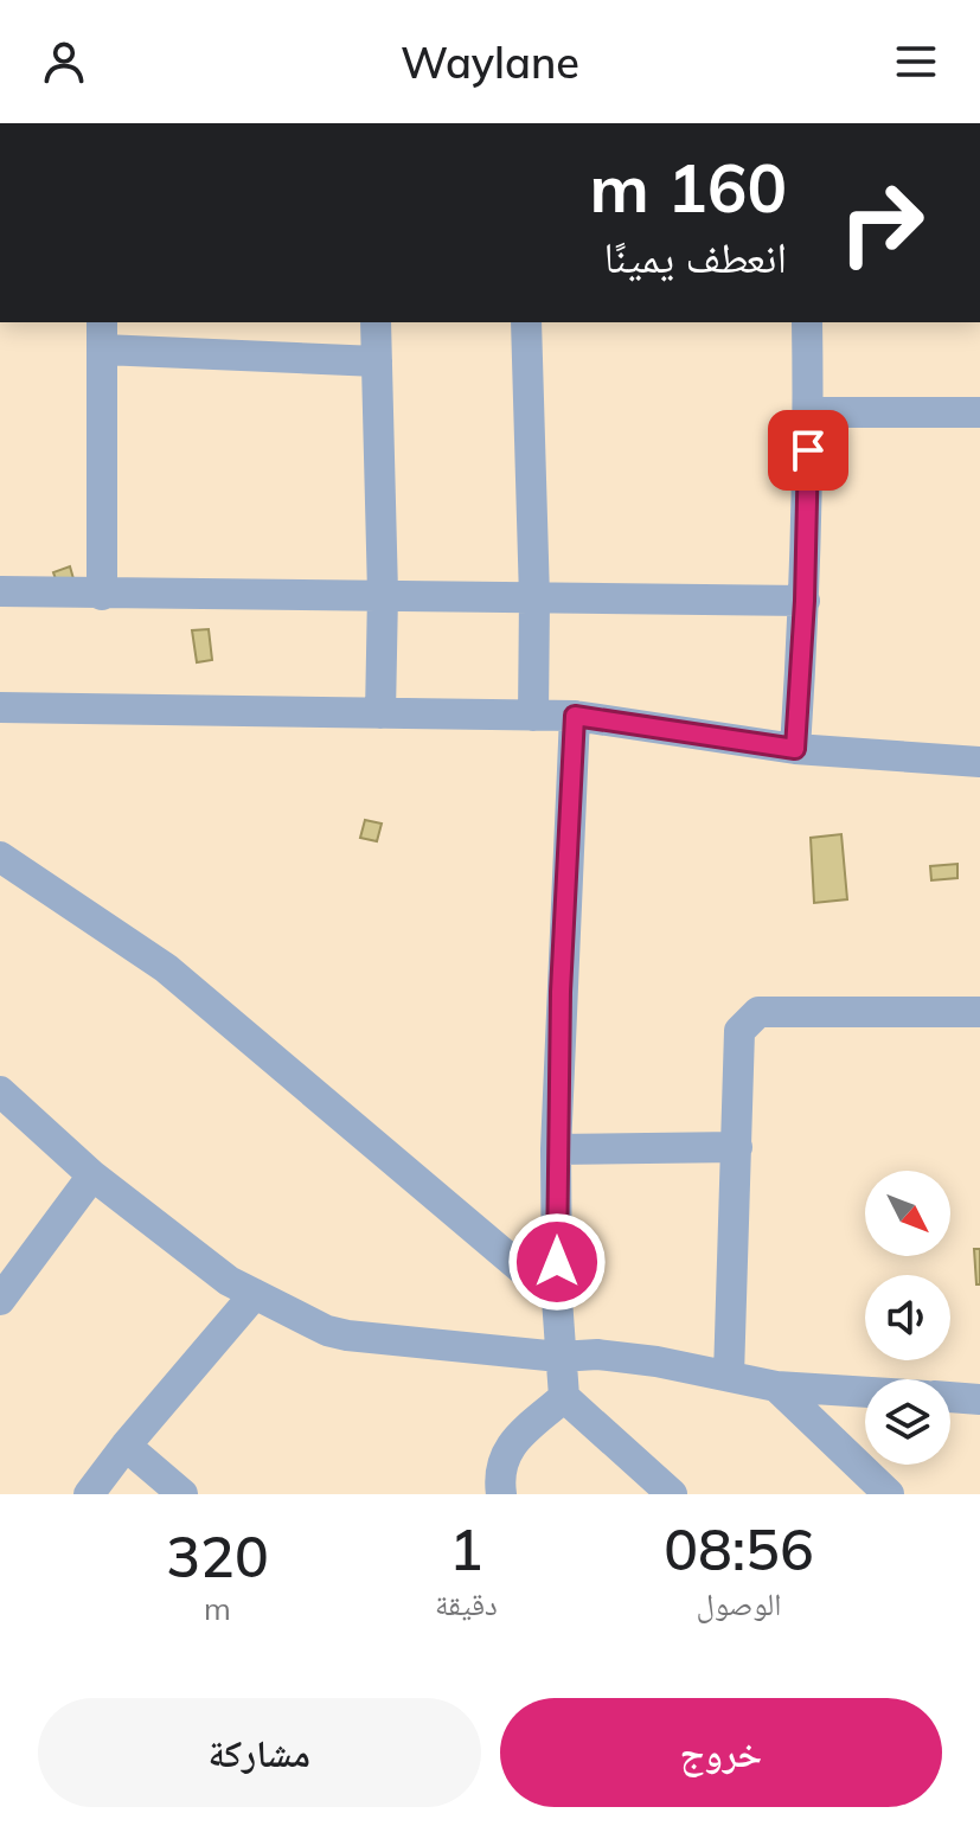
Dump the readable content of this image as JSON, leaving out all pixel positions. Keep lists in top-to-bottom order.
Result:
{
  "north": "bottom right",
  "page": {
    "header": "Waylane",
    "turn": ["160 m", "انعطف يمينًا"],
    "eta": [
      "08:56",
      "الوصول",
      "1",
      "دقيقة",
      "320",
      "m"
    ],
    "buttons": ["خروج", "مشاركة"]
  }
}
